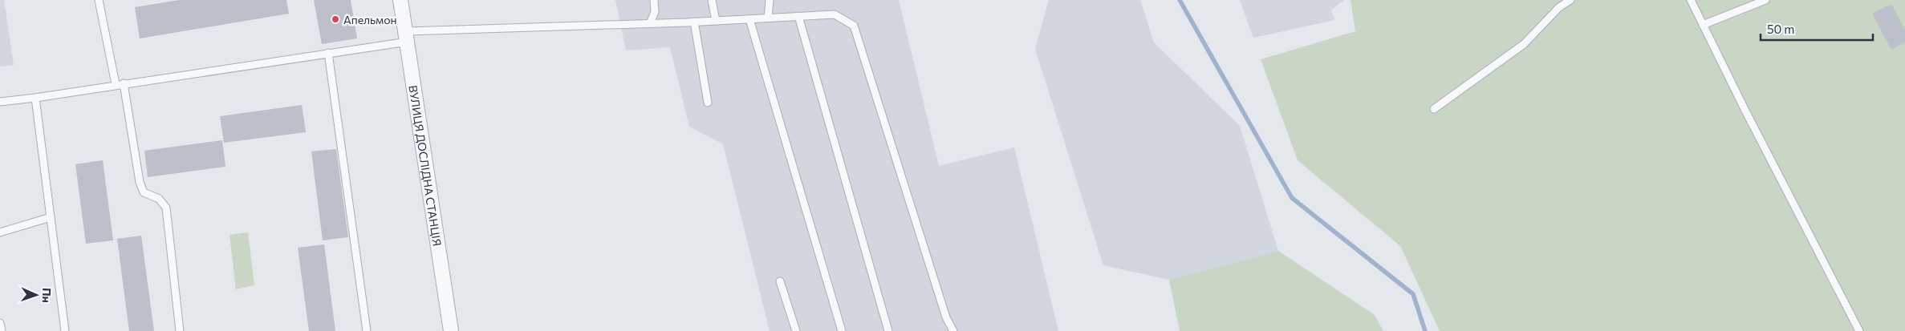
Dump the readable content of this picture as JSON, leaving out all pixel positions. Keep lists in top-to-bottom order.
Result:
{
  "streets": {
    "street": ["ВУЛИЦЯ ДОСЛІДНА СТАНЦІЯ"]
  },
  "places": ["Апельмон"],
  "scale_bar": "50 m",
  "north": "right"
}
